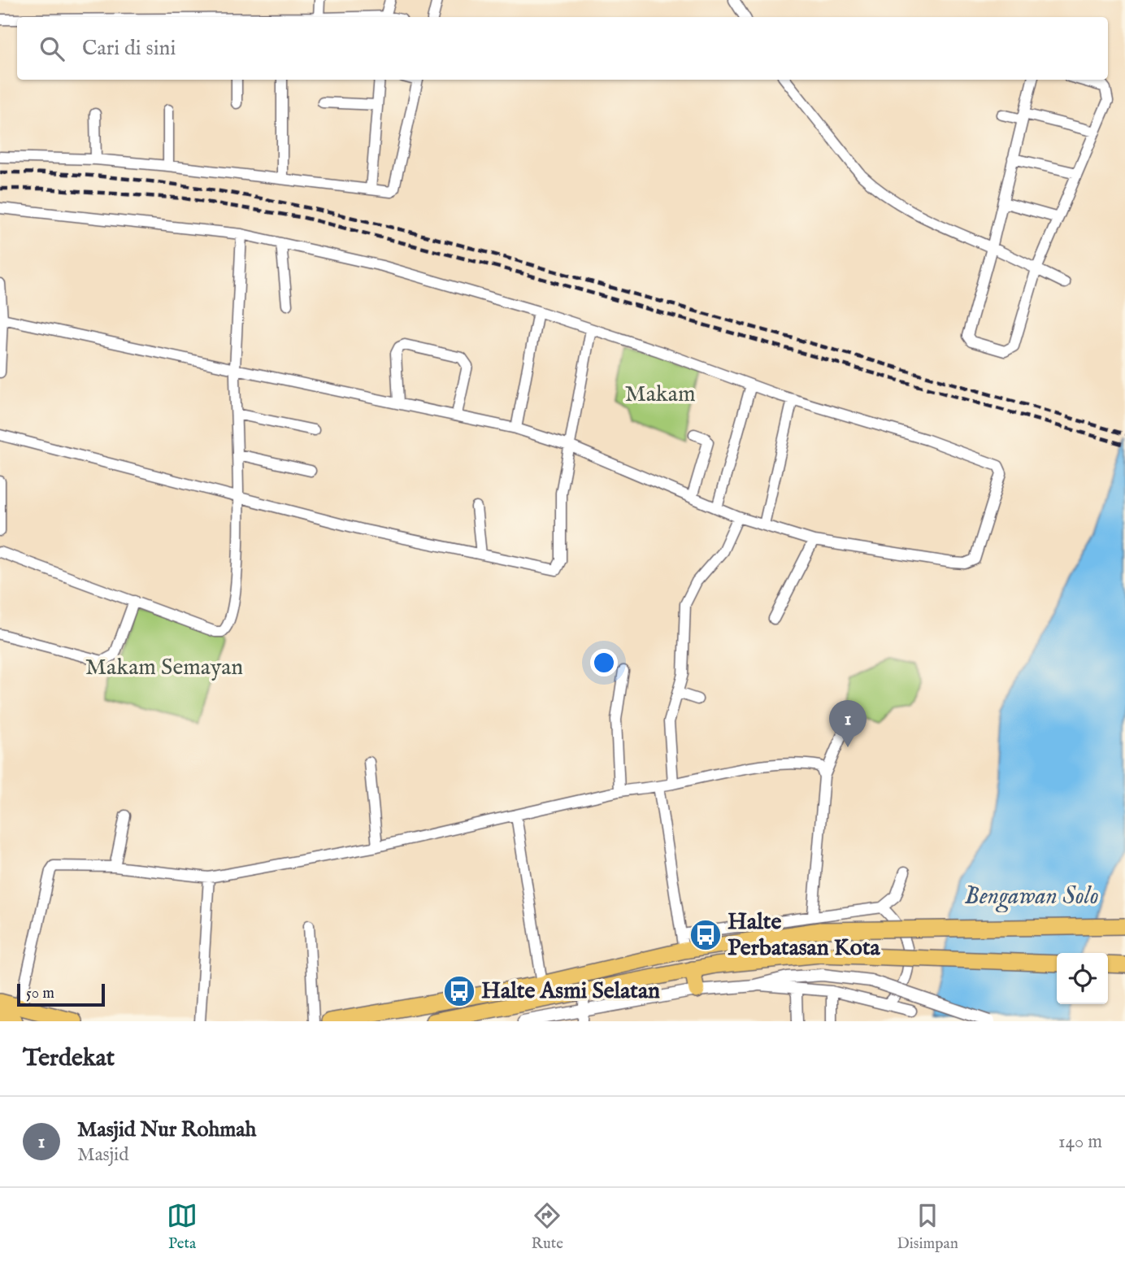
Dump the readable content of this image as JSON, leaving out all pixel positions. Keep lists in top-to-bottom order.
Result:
{
  "water": ["Bengawan Solo"],
  "parks": ["Makam", "Makam Semayan"],
  "places": {
    "bus stop": ["Halte Perbatasan Kota", "Halte Asmi Selatan"]
  },
  "scale_bar": "50 m",
  "page": {
    "search": "Cari di sini",
    "pins": "1",
    "scale": "50 m",
    "heading": "Terdekat",
    "list": [
      {
        "mark": "1",
        "name": "Masjid Nur Rohmah",
        "note": "Masjid",
        "value": "140 m"
      }
    ],
    "nav": ["Peta", "Rute", "Disimpan"]
  }
}
